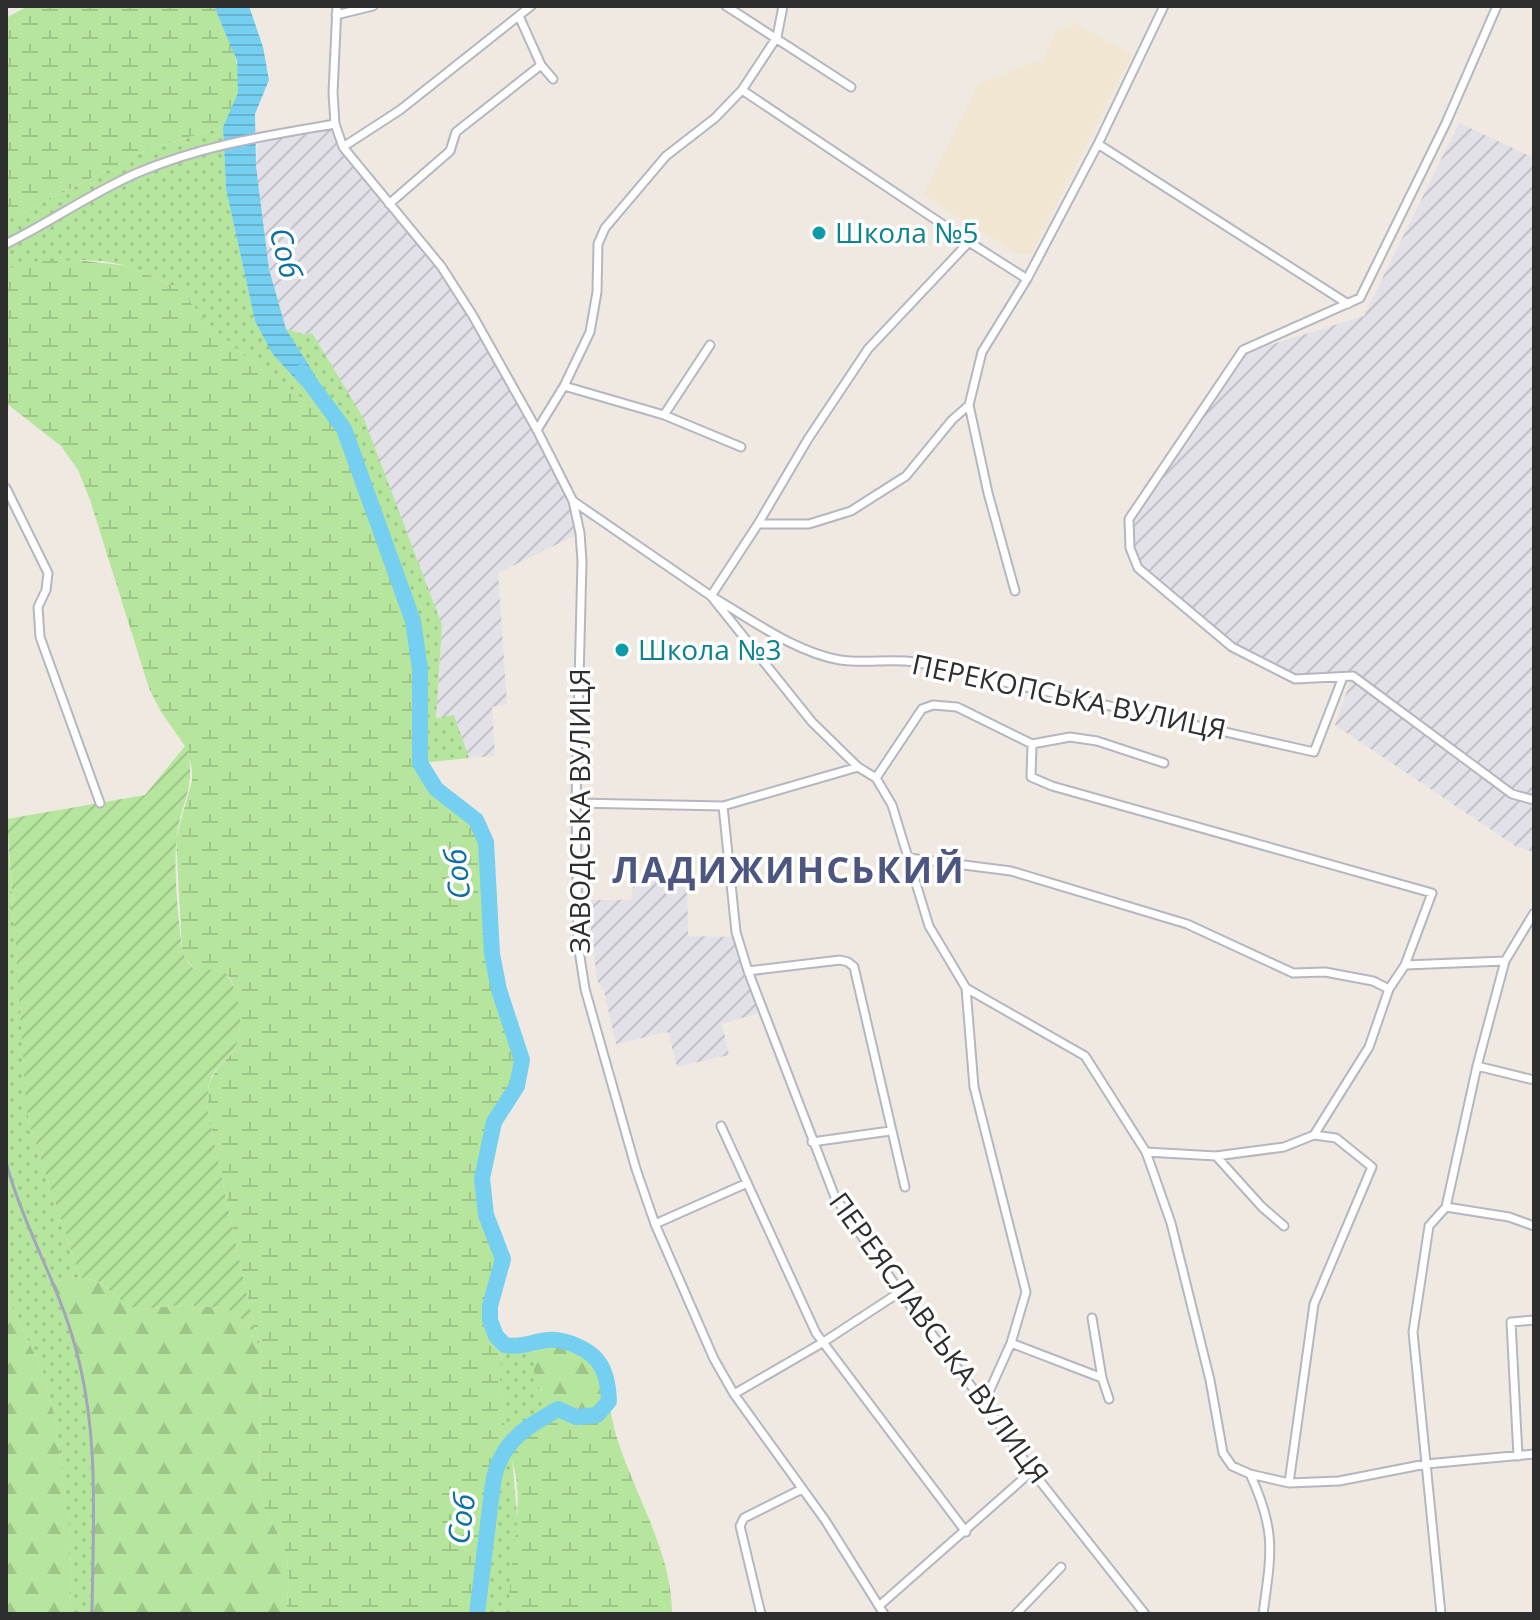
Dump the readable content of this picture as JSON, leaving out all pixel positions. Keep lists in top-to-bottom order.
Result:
{
  "streets": {
    "street": ["ПЕРЕКОПСЬКА ВУЛИЦЯ", "ЗАВОДСЬКА ВУЛИЦЯ", "ПЕРЕЯСЛАВСЬКА ВУЛИЦЯ"]
  },
  "districts": ["ЛАДИЖИНСЬКИЙ"],
  "water": ["Соб"],
  "places": ["Школа №5", "Школа №3"]
}
